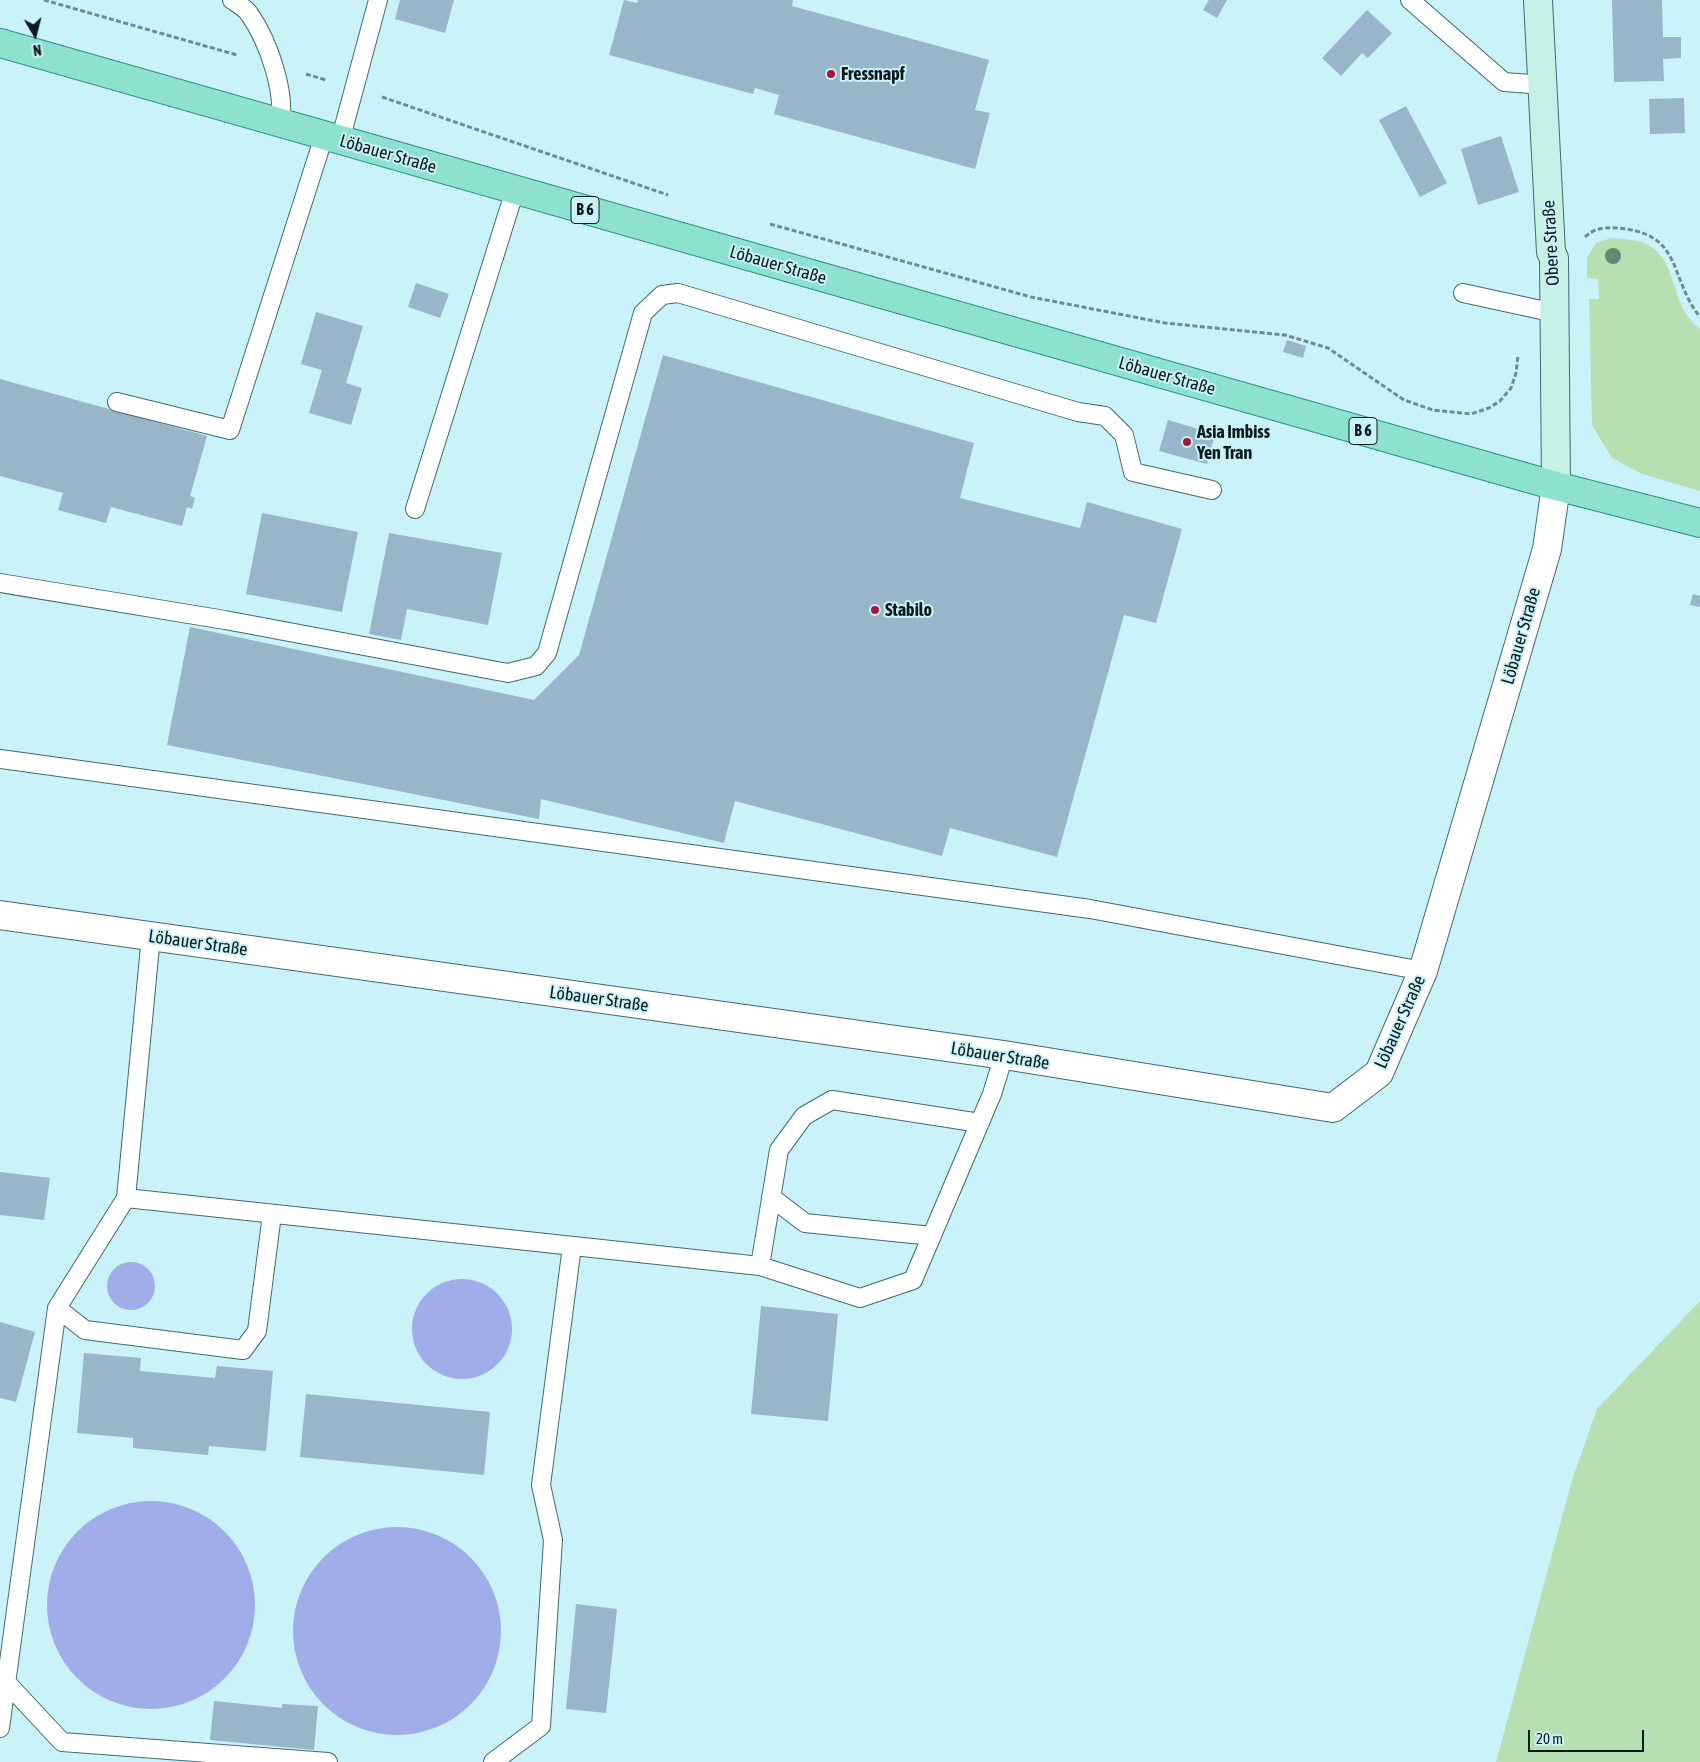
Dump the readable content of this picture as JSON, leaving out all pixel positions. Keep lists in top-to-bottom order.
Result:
{
  "streets": {
    "main road": ["Löbauer Straße", "B 6"],
    "street": ["Obere Straße"]
  },
  "crossings": [
    ["Löbauer Straße", "Obere Straße"]
  ],
  "places": ["Fressnapf", "Asia Imbiss Yen Tran", "Stabilo"],
  "scale_bar": "20 m",
  "north": "bottom"
}
